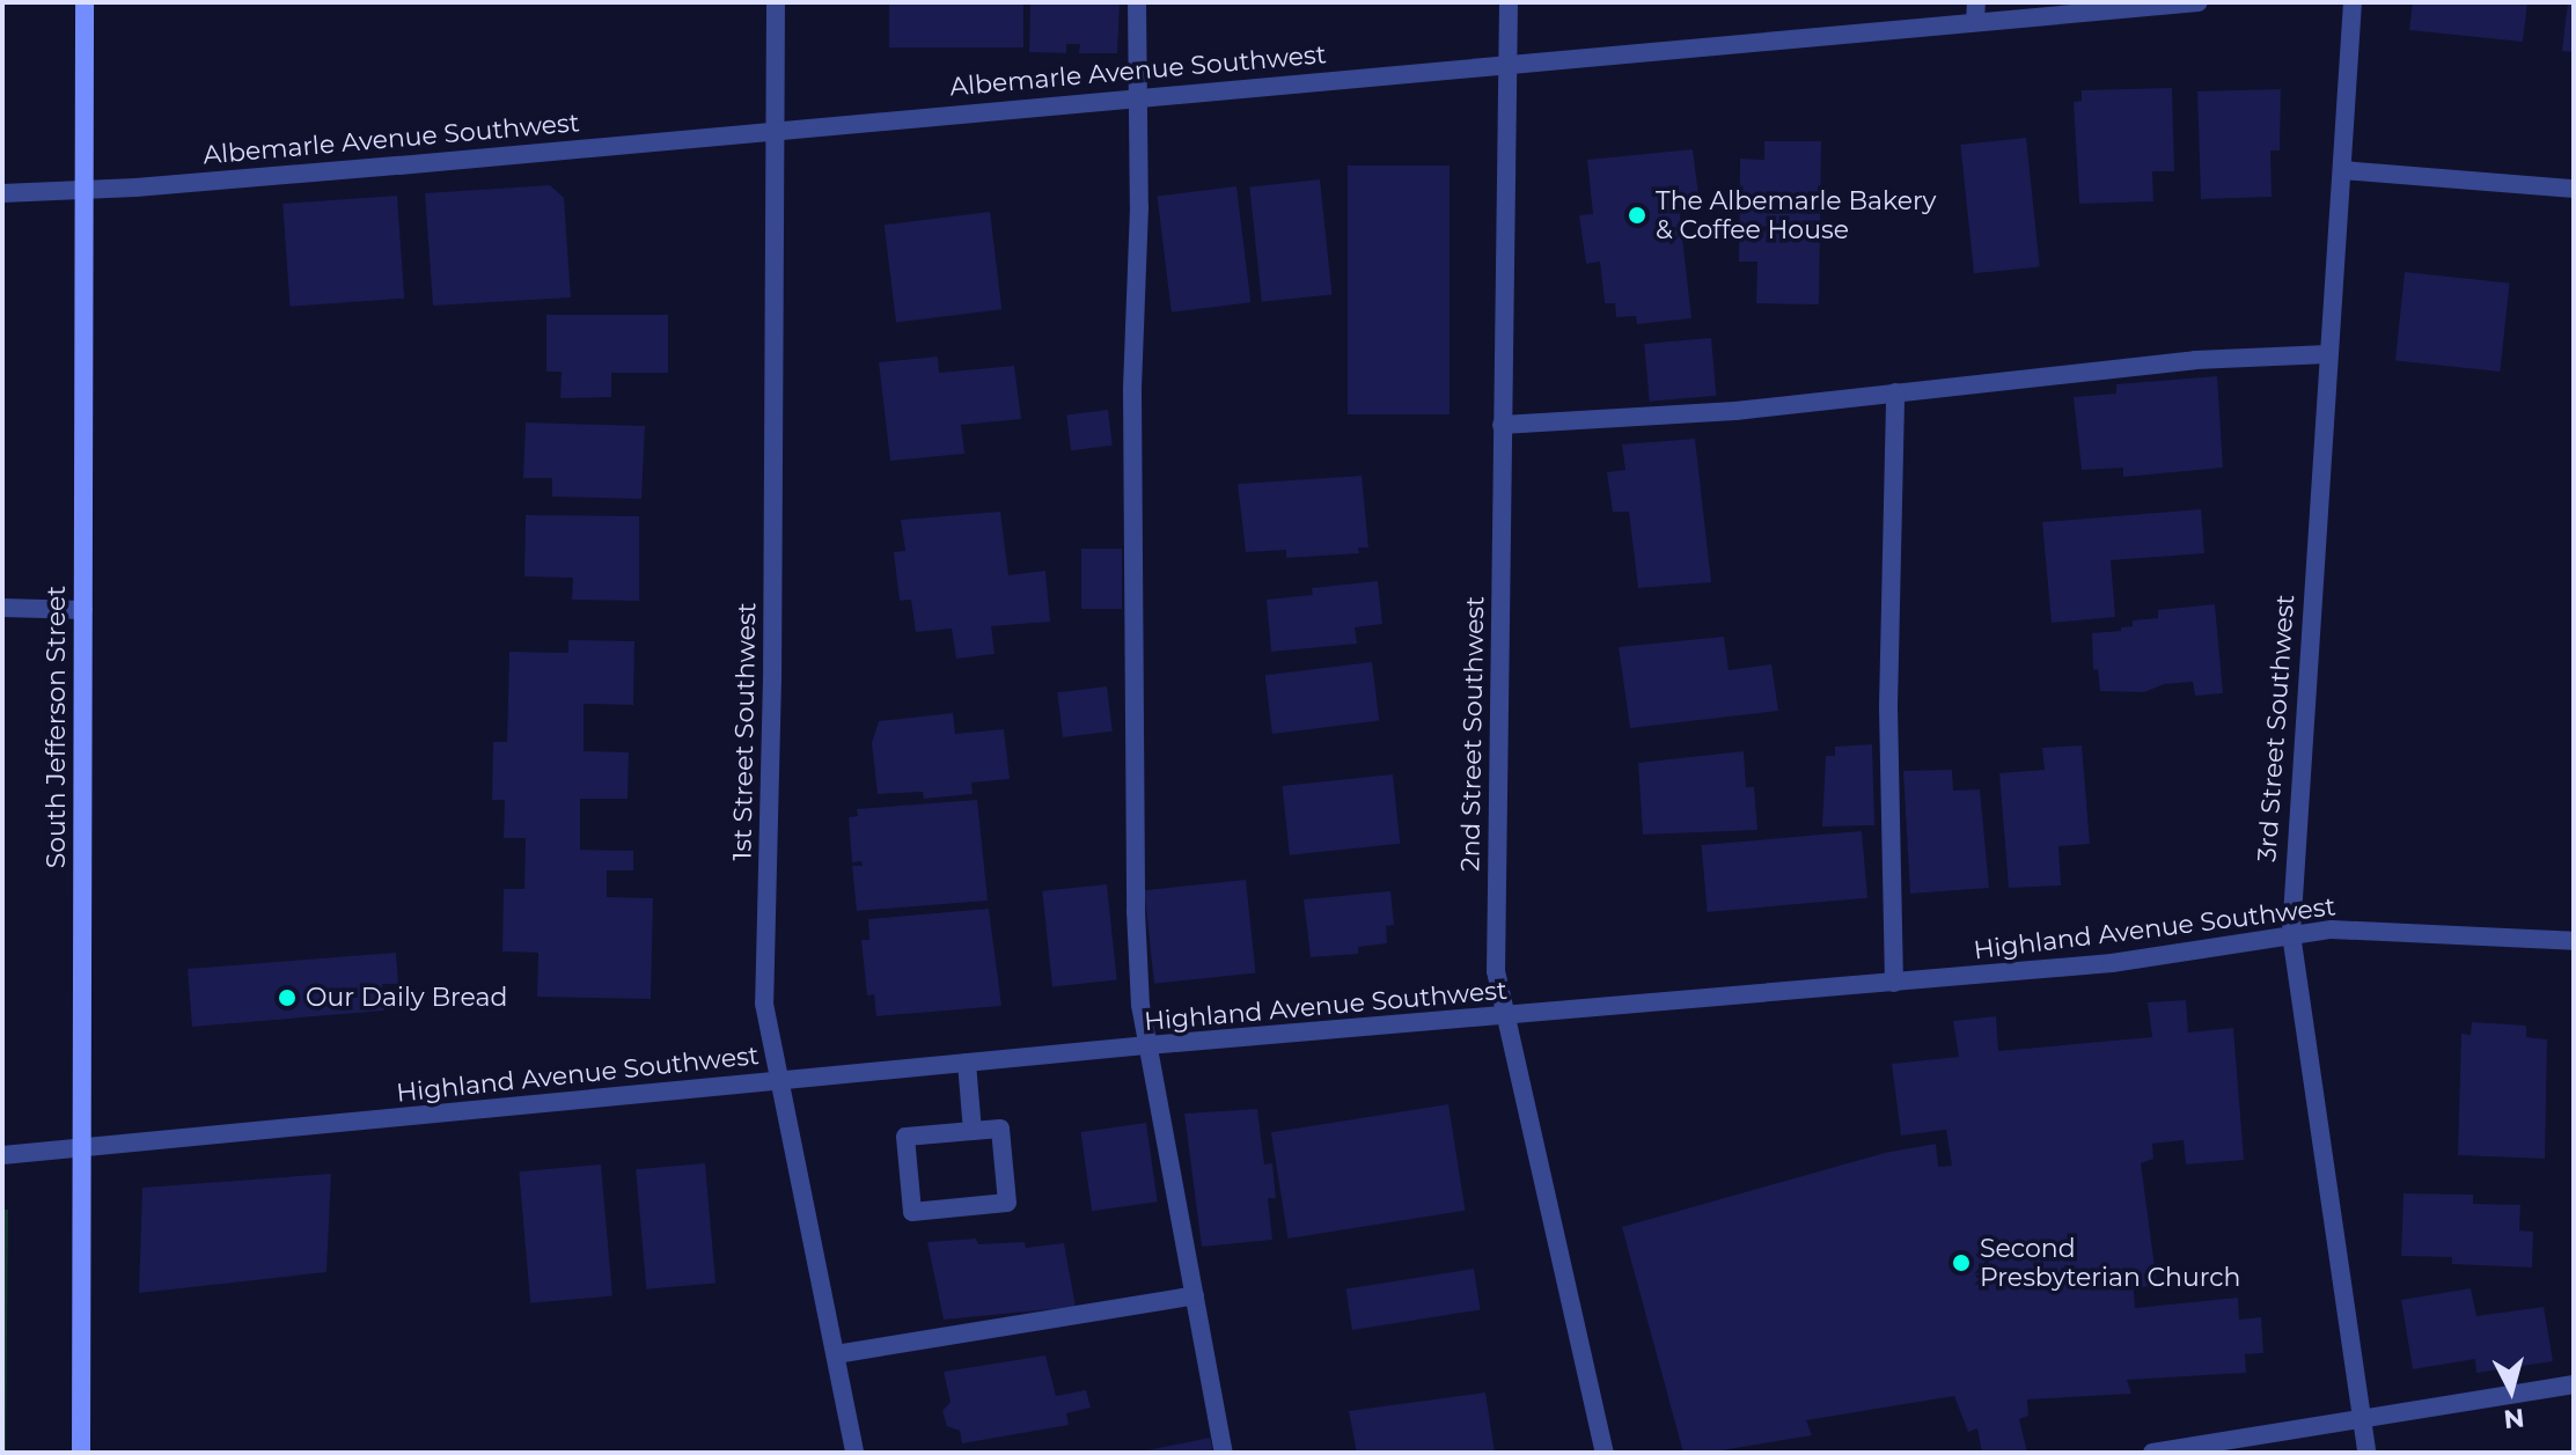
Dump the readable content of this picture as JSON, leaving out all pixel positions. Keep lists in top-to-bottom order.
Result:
{
  "streets": {
    "main road": ["South Jefferson Street"],
    "street": [
      "Albemarle Avenue Southwest",
      "3rd Street Southwest",
      "1st Street Southwest",
      "2nd Street Southwest",
      "Highland Avenue Southwest"
    ]
  },
  "crossings": [
    ["Albemarle Avenue Southwest", "South Jefferson Street"],
    ["Albemarle Avenue Southwest", "1st Street Southwest"],
    ["Albemarle Avenue Southwest", "2nd Street Southwest"],
    ["South Jefferson Street", "Highland Avenue Southwest"],
    ["3rd Street Southwest", "Highland Avenue Southwest"],
    ["1st Street Southwest", "Highland Avenue Southwest"],
    ["2nd Street Southwest", "Highland Avenue Southwest"]
  ],
  "places": ["The Albemarle Bakery & Coffee House", "Our Daily Bread", "Second Presbyterian Church"],
  "north": "bottom"
}
